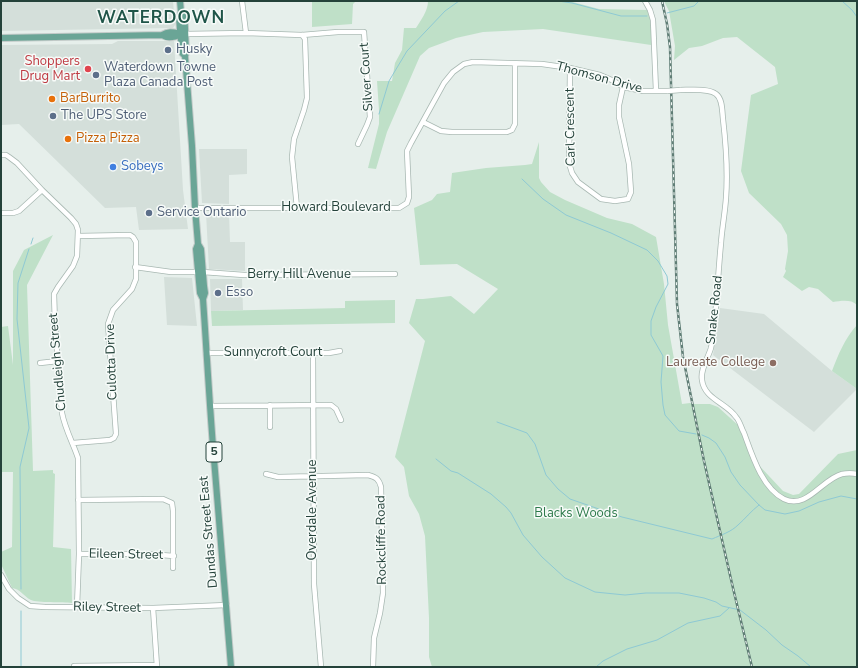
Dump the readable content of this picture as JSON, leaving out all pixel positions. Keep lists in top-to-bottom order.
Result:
{
  "streets": {
    "main road": ["5", "Dundas Street East"],
    "street": [
      "Silver Court",
      "Thomson Drive",
      "Carl Crescent",
      "Howard Boulevard",
      "Berry Hill Avenue",
      "Snake Road",
      "Sunnycroft Court",
      "Chudleigh Street",
      "Culotta Drive",
      "Overdale Avenue",
      "Rockcliffe Road",
      "Eileen Street",
      "Riley Street"
    ]
  },
  "crossings": [
    ["Thomson Drive", "Carl Crescent"],
    ["Thomson Drive", "Howard Boulevard"],
    ["Thomson Drive", "Snake Road"],
    ["Howard Boulevard", "Dundas Street East"],
    ["Berry Hill Avenue", "Culotta Drive"],
    ["Berry Hill Avenue", "Dundas Street East"],
    ["Sunnycroft Court", "Overdale Avenue"],
    ["Sunnycroft Court", "Dundas Street East"],
    ["Chudleigh Street", "Culotta Drive"],
    ["Chudleigh Street", "Eileen Street"],
    ["Chudleigh Street", "Riley Street"],
    ["Overdale Avenue", "Rockcliffe Road"],
    ["Dundas Street East", "Riley Street"]
  ],
  "districts": ["WATERDOWN"],
  "parks": ["Blacks Woods"],
  "places": [
    "Husky",
    "Shoppers Drug Mart",
    "Waterdown Towne Plaza Canada Post",
    "BarBurrito",
    "The UPS Store",
    "Pizza Pizza",
    "Sobeys",
    "Service Ontario",
    "Esso",
    "Laureate College"
  ]
}
